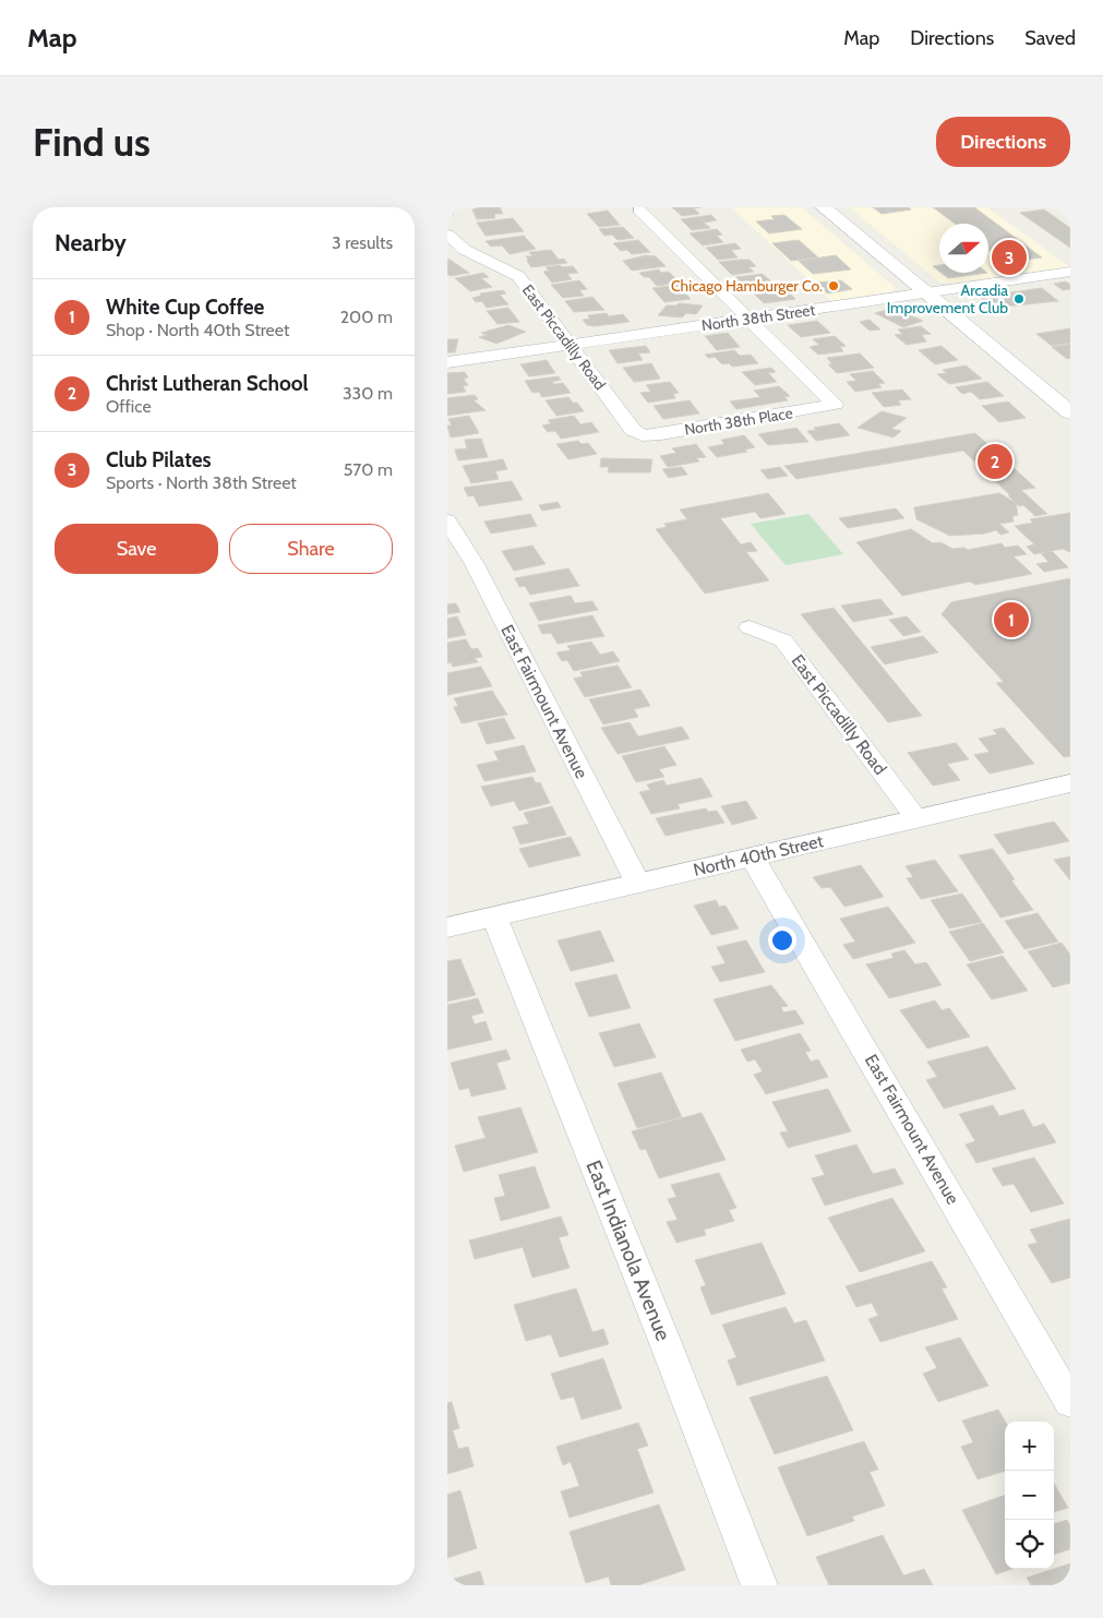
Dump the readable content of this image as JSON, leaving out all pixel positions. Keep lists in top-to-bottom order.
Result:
{
  "streets": {
    "main road": ["North 40th Street"],
    "street": [
      "North 38th Street",
      "East Piccadilly Road",
      "North 38th Place",
      "East Fairmount Avenue",
      "East Indianola Avenue"
    ]
  },
  "crossings": [
    ["North 38th Street", "East Piccadilly Road"],
    ["North 38th Street", "North 38th Place"],
    ["East Piccadilly Road", "North 38th Place"],
    ["East Piccadilly Road", "North 40th Street"],
    ["East Fairmount Avenue", "North 40th Street"],
    ["North 40th Street", "East Indianola Avenue"]
  ],
  "places": ["Chicago Hamburger Co.", "Arcadia Improvement Club"],
  "north": "right",
  "page": {
    "header": "Map",
    "nav": ["Map", "Directions", "Saved"],
    "buttons": [
      "Directions",
      ["Save", "Share"]
    ],
    "title": "Find us",
    "heading": ["Nearby", "3 results"],
    "pins": ["3", "2", "1"],
    "list": [
      {
        "mark": "1",
        "name": "White Cup Coffee",
        "note": "Shop · North 40th Street",
        "value": "200 m"
      },
      {
        "mark": "2",
        "name": "Christ Lutheran School",
        "note": "Office",
        "value": "330 m"
      },
      {
        "mark": "3",
        "name": "Club Pilates",
        "note": "Sports · North 38th Street",
        "value": "570 m"
      }
    ],
    "map_buttons": ["+", "−"]
  }
}
